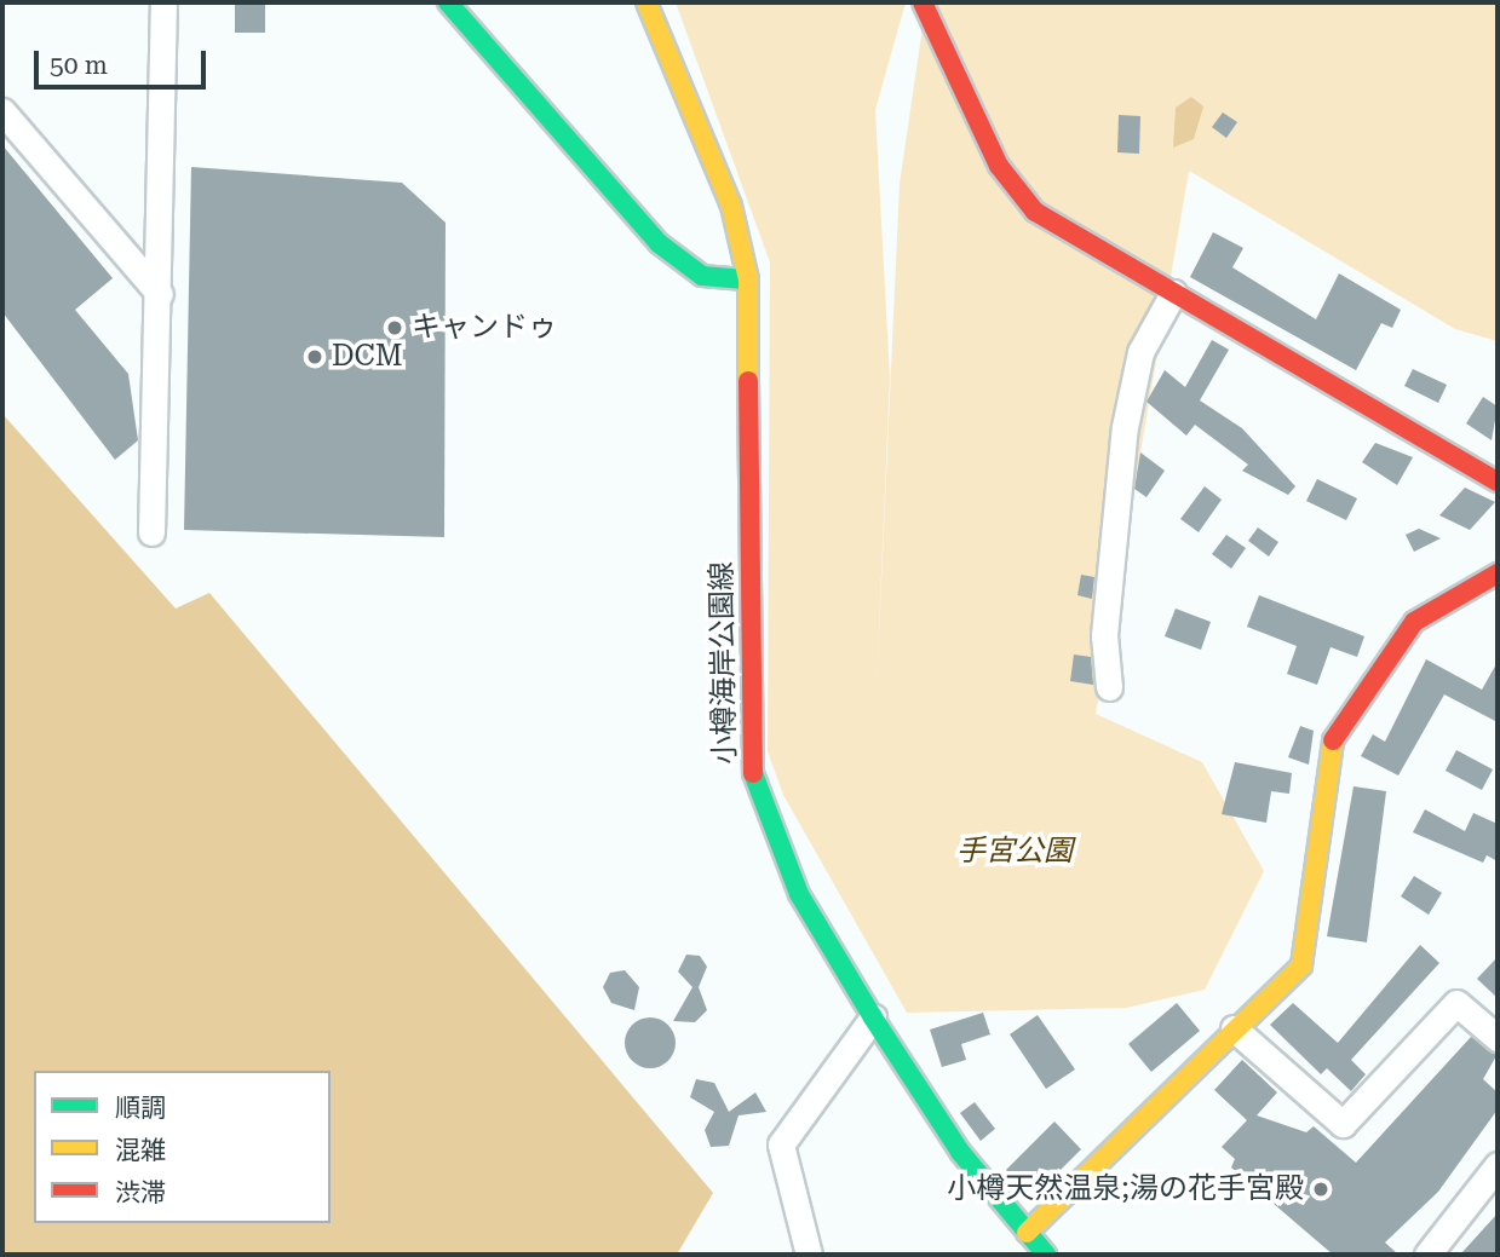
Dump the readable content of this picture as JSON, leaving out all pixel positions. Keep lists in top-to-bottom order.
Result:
{
  "streets": {
    "street": ["小樽海岸公園線"]
  },
  "parks": ["手宮公園"],
  "places": ["キャンドゥ", "DCM", "小樽天然温泉;湯の花手宮殿"],
  "legend": ["順調", "混雑", "渋滞"],
  "scale_bar": "50 m"
}
